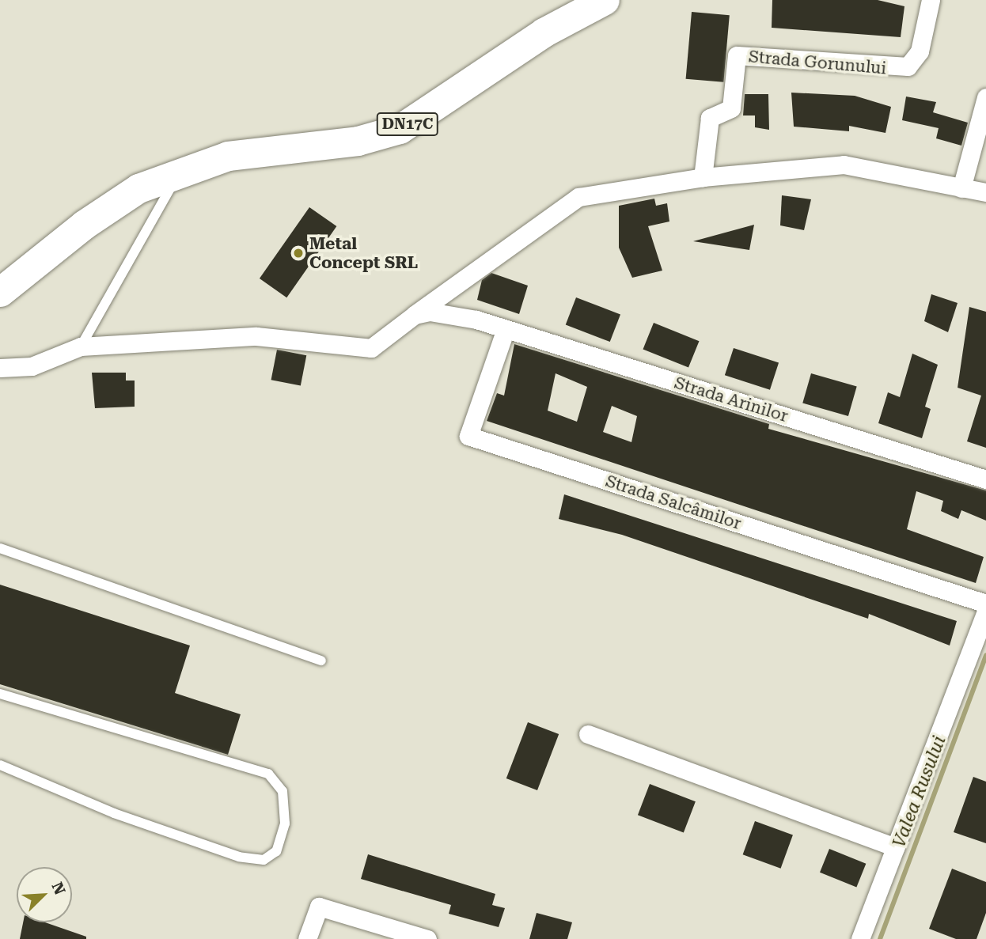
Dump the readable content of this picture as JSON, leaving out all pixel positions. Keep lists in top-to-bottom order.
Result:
{
  "streets": {
    "main road": ["DN17C"],
    "street": ["Strada Gorunului", "Strada Arinilor", "Strada Salcâmilor"]
  },
  "crossings": [
    ["Strada Arinilor", "Strada Salcâmilor"]
  ],
  "water": ["Valea Rusului"],
  "places": ["Metal Concept SRL"],
  "north": "top right"
}
